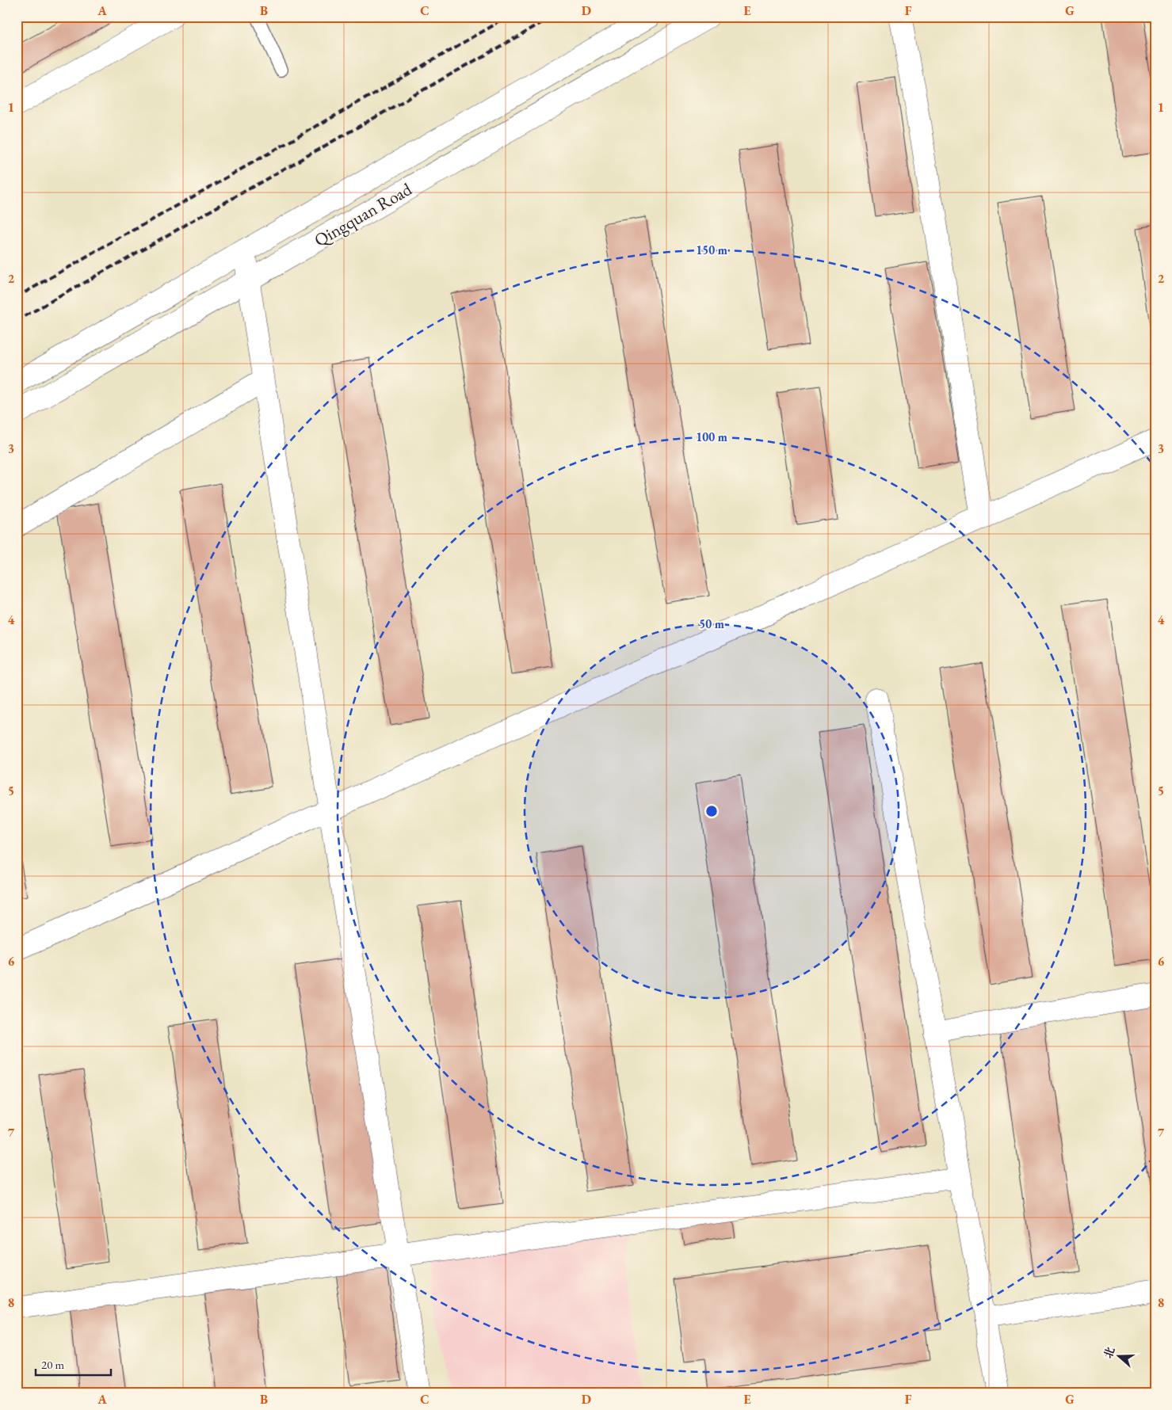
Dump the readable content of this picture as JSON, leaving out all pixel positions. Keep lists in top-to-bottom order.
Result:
{
  "streets": {
    "street": ["Qingquan Road"]
  },
  "scale_bar": "20 m",
  "north": "left",
  "grid": {
    "columns": [
      "A",
      "B",
      "C",
      "D",
      "E",
      "F",
      "G"
    ],
    "rows": [
      "1",
      "2",
      "3",
      "4",
      "5",
      "6",
      "7",
      "8"
    ]
  },
  "rings": ["150 m", "100 m", "50 m"]
}
